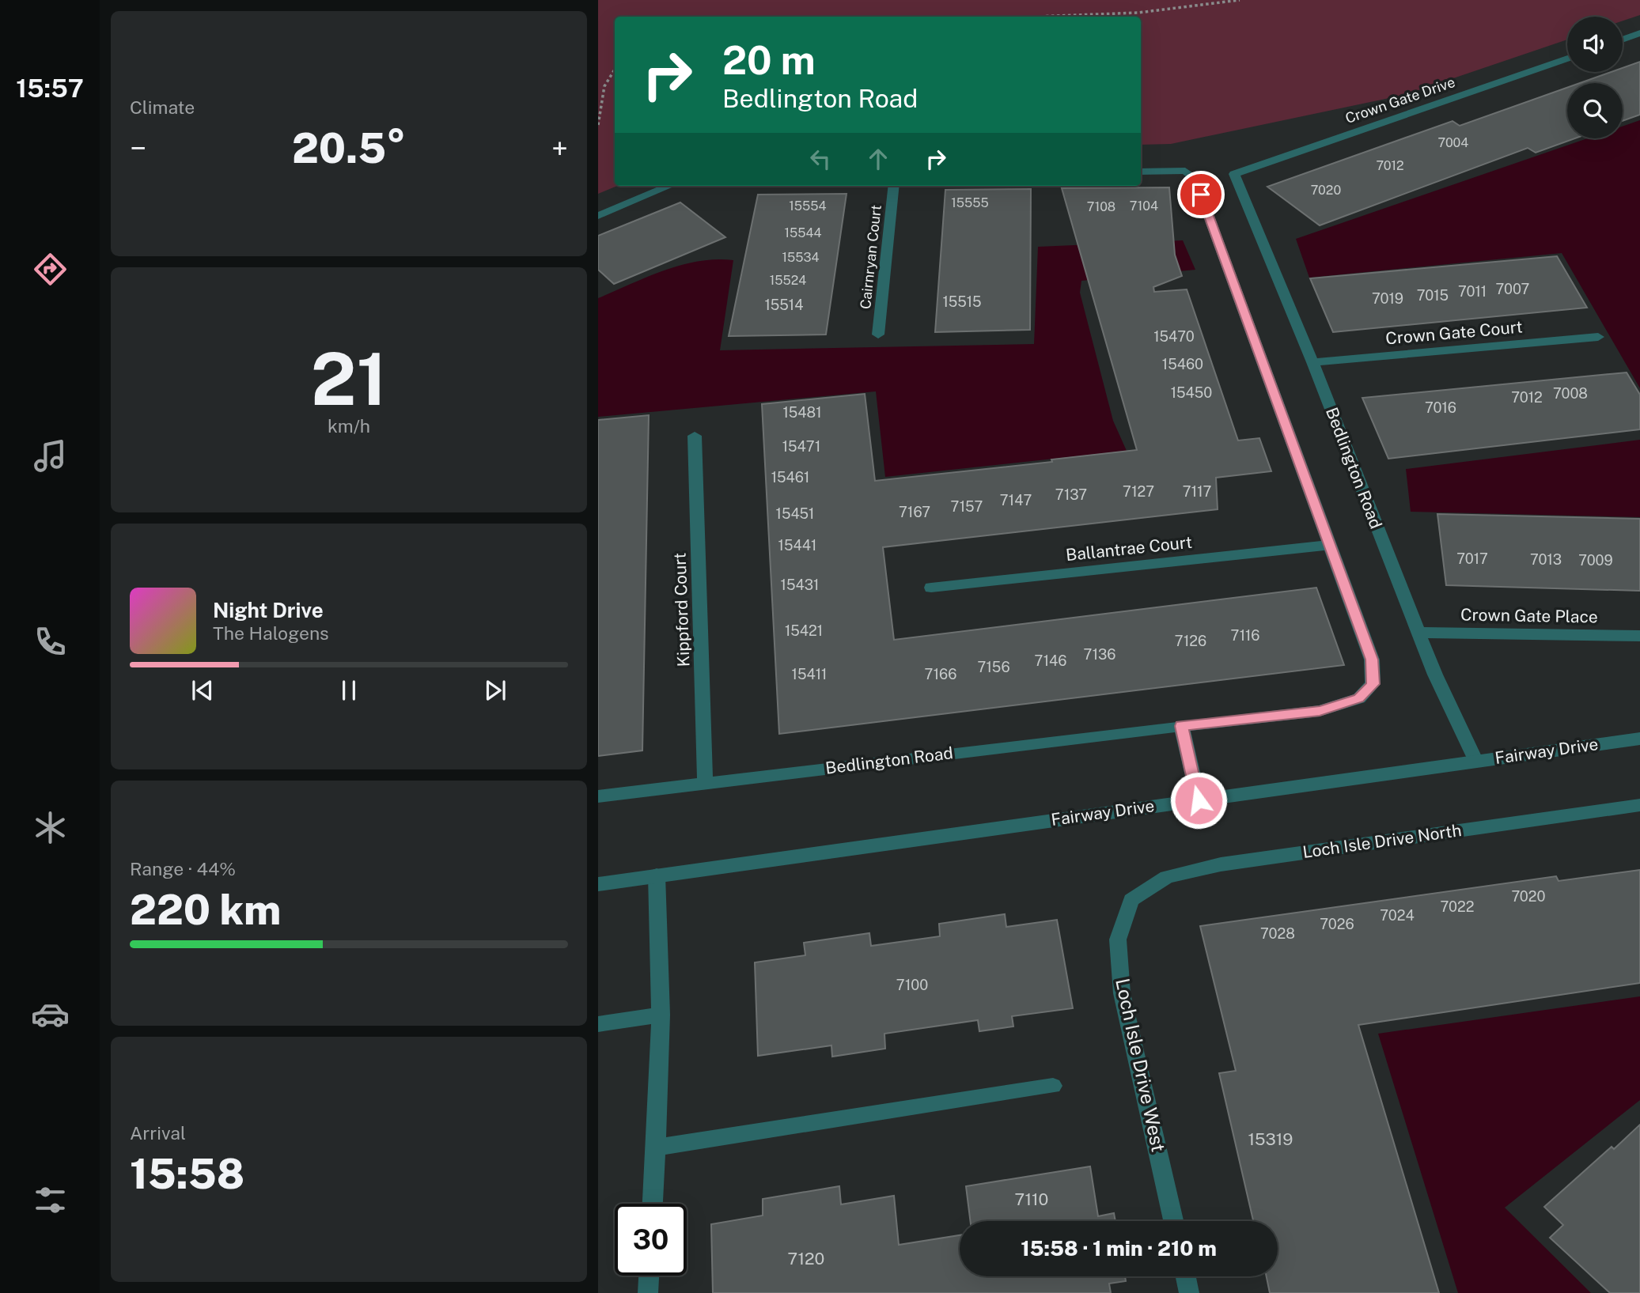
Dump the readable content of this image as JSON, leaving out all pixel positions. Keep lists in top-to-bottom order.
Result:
{
  "streets": {
    "street": [
      "Crown Gate Drive",
      "Cairnryan Court",
      "Crown Gate Court",
      "Bedlington Road",
      "Ballantrae Court",
      "Kippford Court",
      "Crown Gate Place",
      "Fairway Drive",
      "Loch Isle Drive North",
      "Loch Isle Drive West"
    ]
  },
  "crossings": [
    ["Crown Gate Drive", "Bedlington Road"],
    ["Crown Gate Court", "Bedlington Road"],
    ["Bedlington Road", "Ballantrae Court"],
    ["Bedlington Road", "Kippford Court"],
    ["Bedlington Road", "Crown Gate Place"],
    ["Bedlington Road", "Fairway Drive"],
    ["Loch Isle Drive North", "Loch Isle Drive West"]
  ],
  "house_numbers": [
    "7004",
    "7012",
    "7020",
    "15555",
    "15554",
    "7104",
    "7108",
    "15544",
    "15534",
    "15524",
    "7007",
    "7011",
    "7015",
    "7019",
    "15515",
    "15514",
    "15470",
    "15460",
    "15450",
    "7008",
    "7012",
    "7016",
    "15481",
    "15471",
    "15461",
    "7127",
    "7117",
    "7137",
    "7147",
    "7157",
    "7167",
    "15451",
    "15441",
    "7017",
    "7013",
    "7009",
    "15431",
    "15421",
    "7116",
    "7126",
    "7136",
    "7146",
    "7156",
    "15411",
    "7166",
    "7020",
    "7022",
    "7024",
    "7026",
    "7028",
    "7100",
    "15319",
    "7110",
    "7120"
  ],
  "page": {
    "tabs": "15:57",
    "tile": [
      "Climate",
      ["21", "km/h"],
      ["Range · 44%", "220 km"],
      ["Arrival", "15:58"]
    ],
    "turn": ["20 m", "Bedlington Road"],
    "heat": ["−", "20.5°", "+"],
    "song": ["Night Drive", "The Halogens"],
    "limit": "30",
    "trip": "15:58 · 1 min · 210 m"
  }
}
